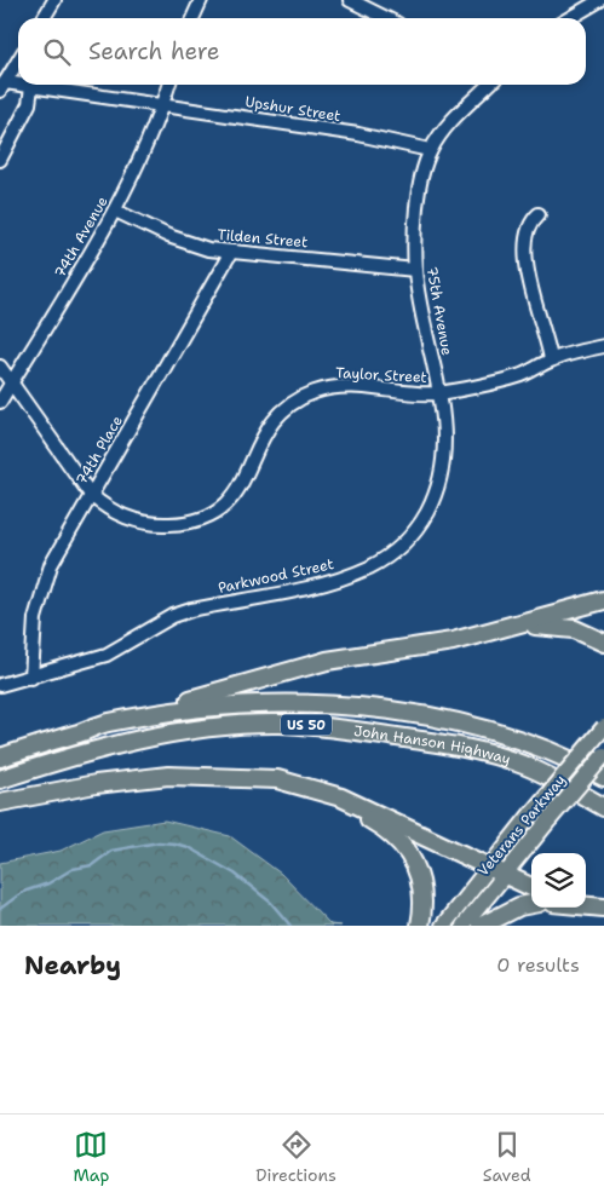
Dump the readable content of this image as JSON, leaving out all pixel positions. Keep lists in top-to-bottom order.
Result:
{
  "streets": {
    "highway": ["US 50", "John Hanson Highway"],
    "main road": ["Veterans Parkway"],
    "street": [
      "Upshur Street",
      "74th Avenue",
      "Tilden Street",
      "75th Avenue",
      "Taylor Street",
      "74th Place",
      "Parkwood Street"
    ]
  },
  "crossings": [
    ["Upshur Street", "74th Avenue"],
    ["Upshur Street", "75th Avenue"],
    ["74th Avenue", "Tilden Street"],
    ["74th Avenue", "Taylor Street"],
    ["Tilden Street", "75th Avenue"],
    ["Tilden Street", "74th Place"],
    ["75th Avenue", "Taylor Street"],
    ["75th Avenue", "Parkwood Street"],
    ["Taylor Street", "74th Place"],
    ["Taylor Street", "Parkwood Street"],
    ["74th Place", "Parkwood Street"]
  ],
  "page": {
    "search": "Search here",
    "heading": ["Nearby", "0 results"],
    "nav": ["Map", "Directions", "Saved"]
  }
}
